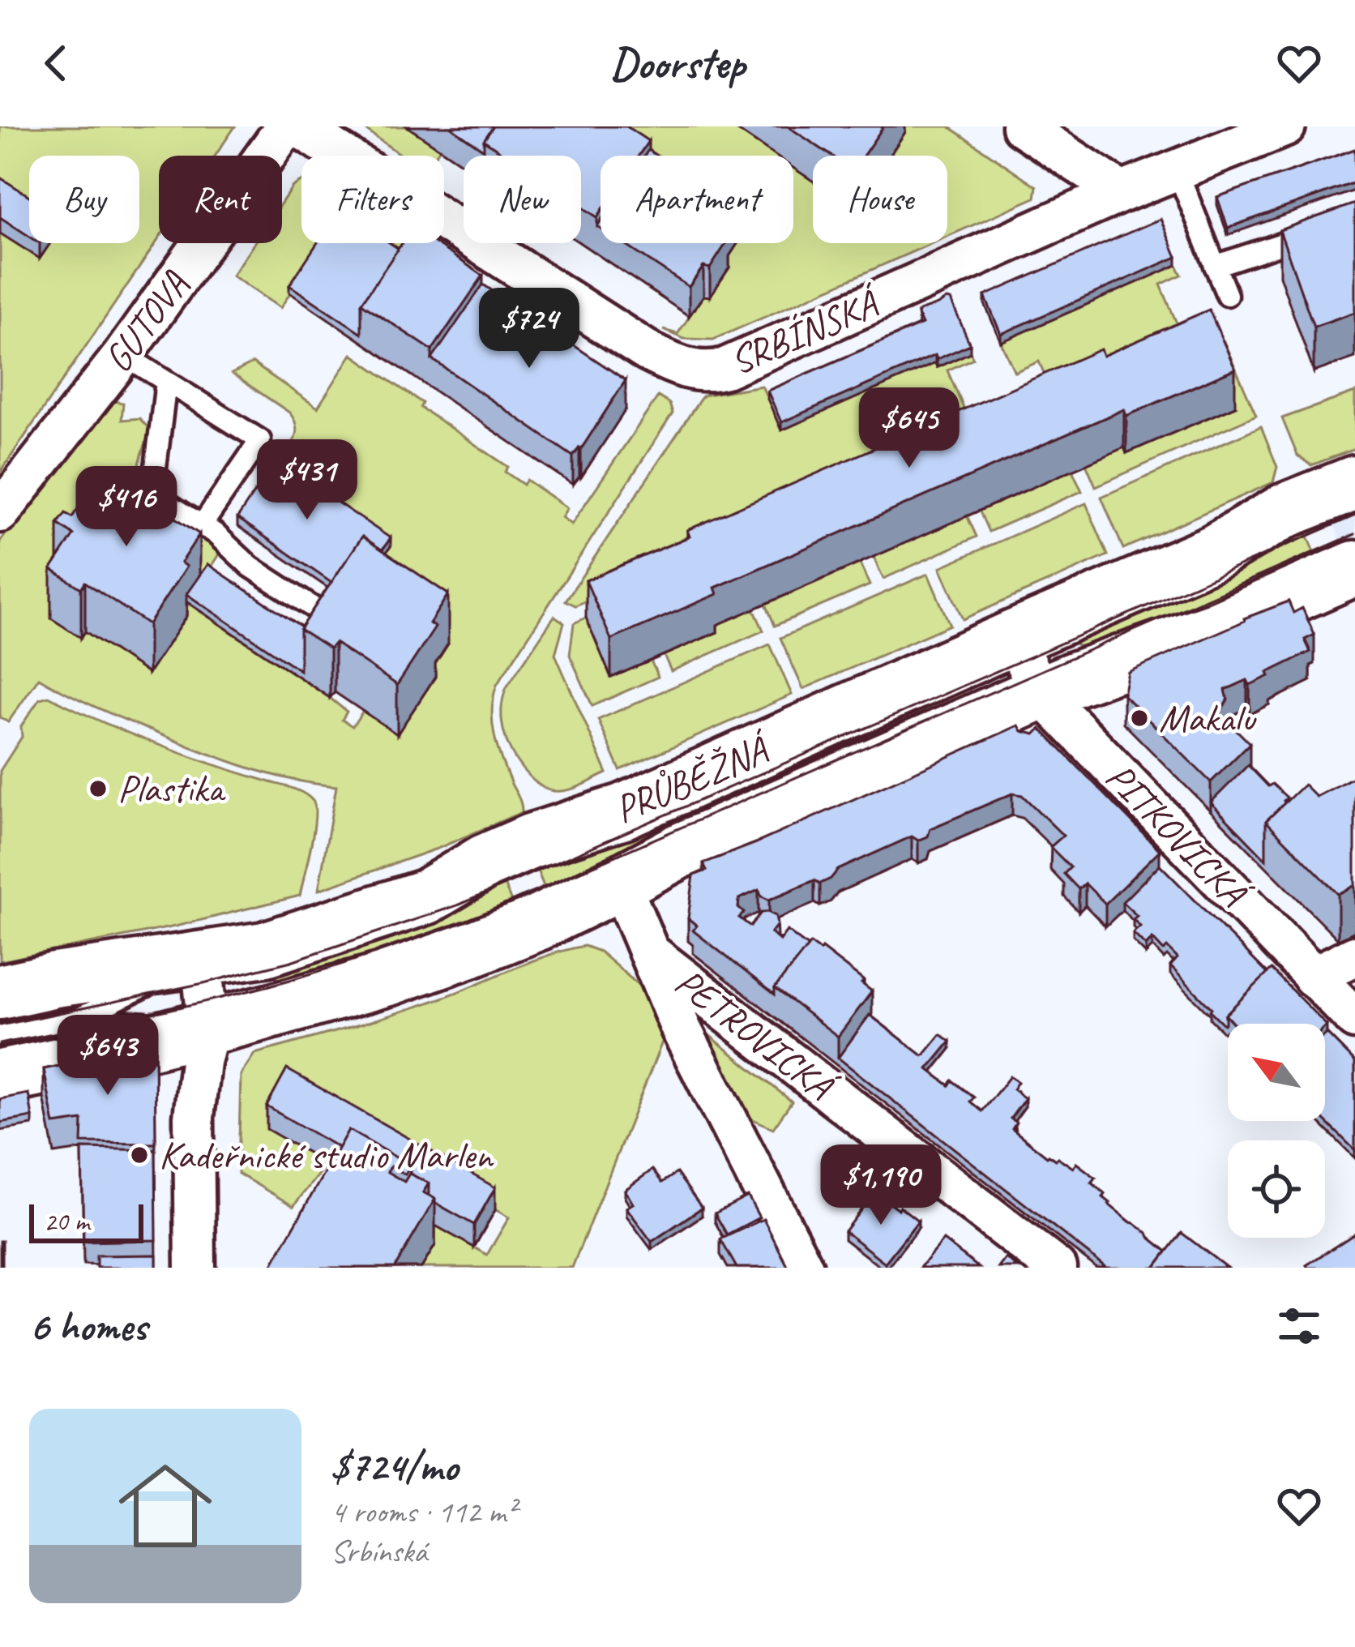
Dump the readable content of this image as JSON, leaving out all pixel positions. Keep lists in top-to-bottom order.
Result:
{
  "streets": {
    "main road": ["PRŮBĚŽNÁ"],
    "street": [
      "GUTOVA",
      "SRBÍNSKÁ",
      "PITKOVICKÁ",
      "PETROVICKÁ"
    ]
  },
  "crossings": [
    ["PRŮBĚŽNÁ", "PITKOVICKÁ"],
    ["PRŮBĚŽNÁ", "PETROVICKÁ"]
  ],
  "places": ["Makalu", "Plastika", "Kadeřnické studio Marlen"],
  "scale_bar": "20 m",
  "north": "top left",
  "page": {
    "header": "Doorstep",
    "chip": [
      "Buy",
      "Rent",
      "Filters",
      "New",
      "Apartment",
      "House"
    ],
    "price": [
      "$724",
      "$645",
      "$431",
      "$416",
      "$643",
      "$1,190"
    ],
    "scale": "20 m",
    "heading": "6 homes",
    "list": [
      {
        "name": "$724/mo",
        "note": "4 rooms · 112 m² · Srbínská"
      }
    ]
  }
}
